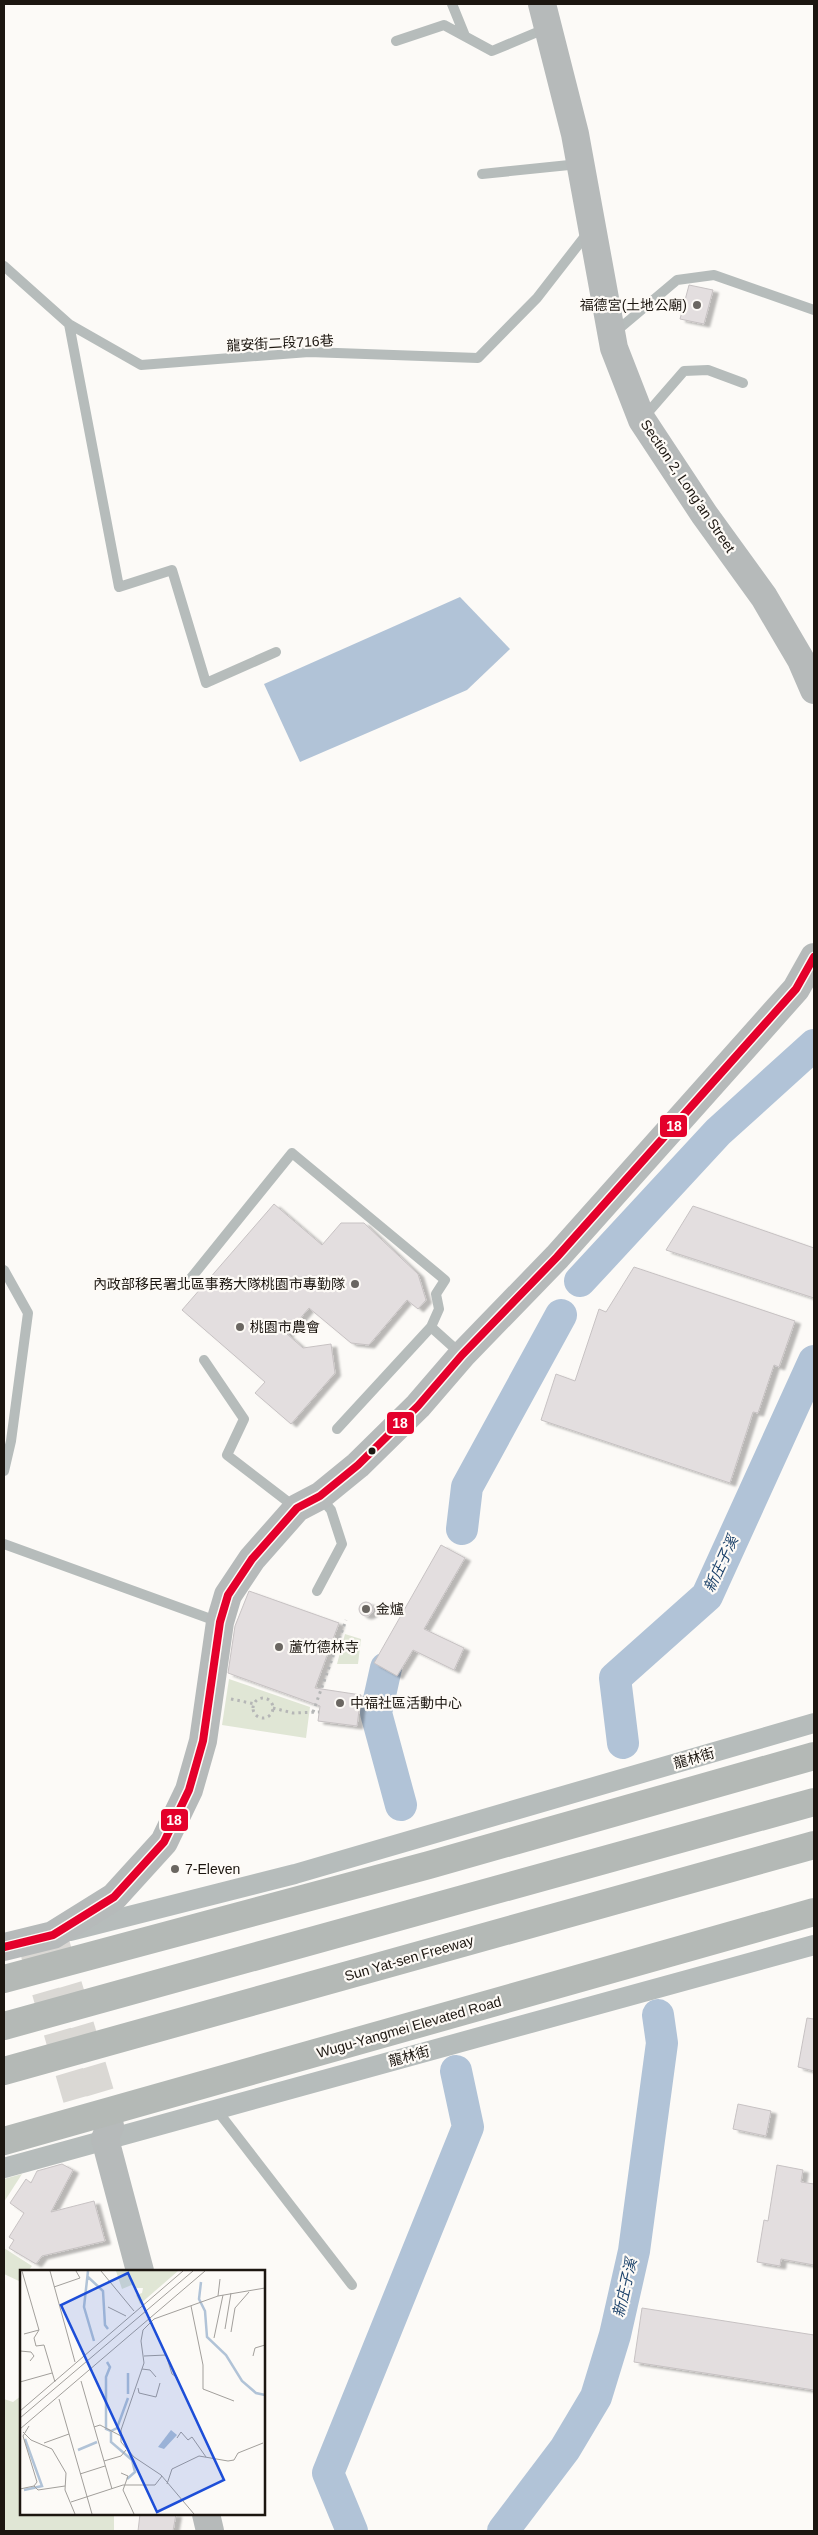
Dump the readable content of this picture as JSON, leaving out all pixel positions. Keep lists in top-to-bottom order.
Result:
{
  "streets": {
    "highway": ["Sun Yat-sen Freeway", "Wugu-Yangmei Elevated Road"],
    "street": ["Section 2, Long'an Street", "龍林街"],
    "lane": ["龍安街二段716巷"]
  },
  "crossings": [
    ["龍安街二段716巷", "Section 2, Long'an Street"]
  ],
  "water": ["新庄子溪"],
  "places": [
    "福德宮(土地公廟)",
    "內政部移民署北區事務大隊桃園市專勤隊",
    "桃園市農會",
    "金爐",
    "蘆竹德林寺",
    "中福社區活動中心",
    "7-Eleven"
  ],
  "lines": ["transit line 18"]
}
